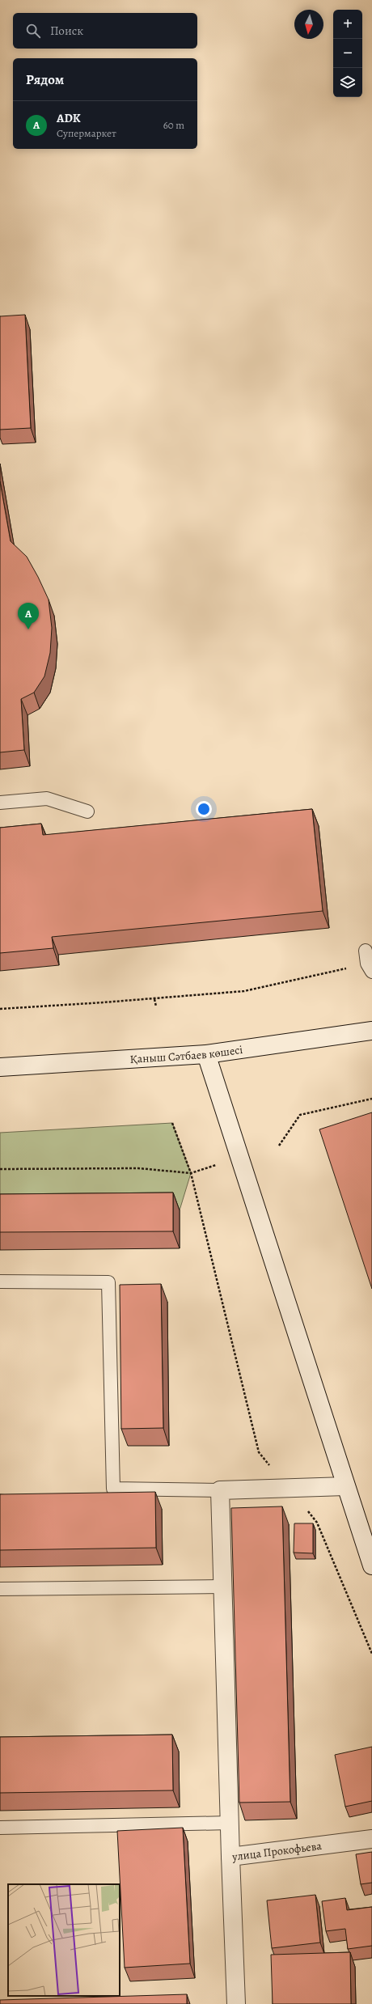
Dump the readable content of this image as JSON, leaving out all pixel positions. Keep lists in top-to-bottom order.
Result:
{
  "streets": {
    "street": ["Қаныш Сәтбаев көшесі", "улица Прокофьева"]
  },
  "north": "bottom",
  "page": {
    "map_buttons": ["+", "−"],
    "search": "Поиск",
    "heading": "Рядом",
    "list": [
      {
        "mark": "A",
        "name": "ADK",
        "note": "Супермаркет",
        "value": "60 m"
      }
    ],
    "pins": "A"
  }
}
